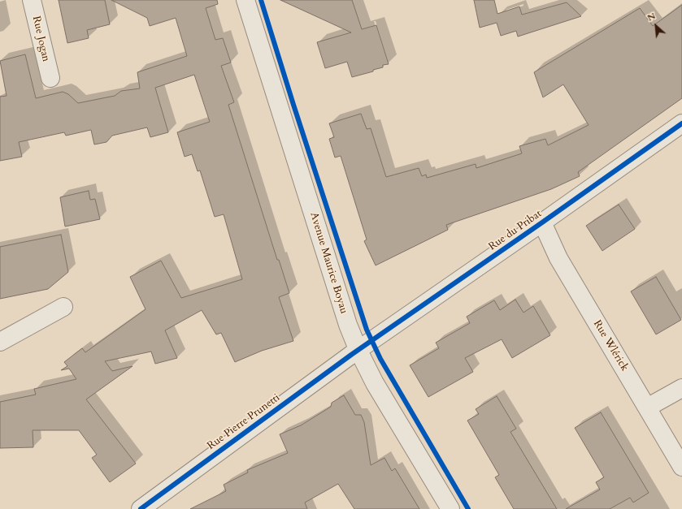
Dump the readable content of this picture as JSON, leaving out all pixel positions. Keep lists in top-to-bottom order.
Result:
{
  "streets": {
    "street": [
      "Rue Jogan",
      "Rue du Pribat",
      "Avenue Maurice Boyau",
      "Rue Wlérick",
      "Rue Pierre Prunetti"
    ]
  },
  "crossings": [
    ["Rue du Pribat", "Avenue Maurice Boyau"],
    ["Rue du Pribat", "Rue Wlérick"],
    ["Rue du Pribat", "Rue Pierre Prunetti"],
    ["Avenue Maurice Boyau", "Rue Pierre Prunetti"]
  ],
  "north": "top left"
}
